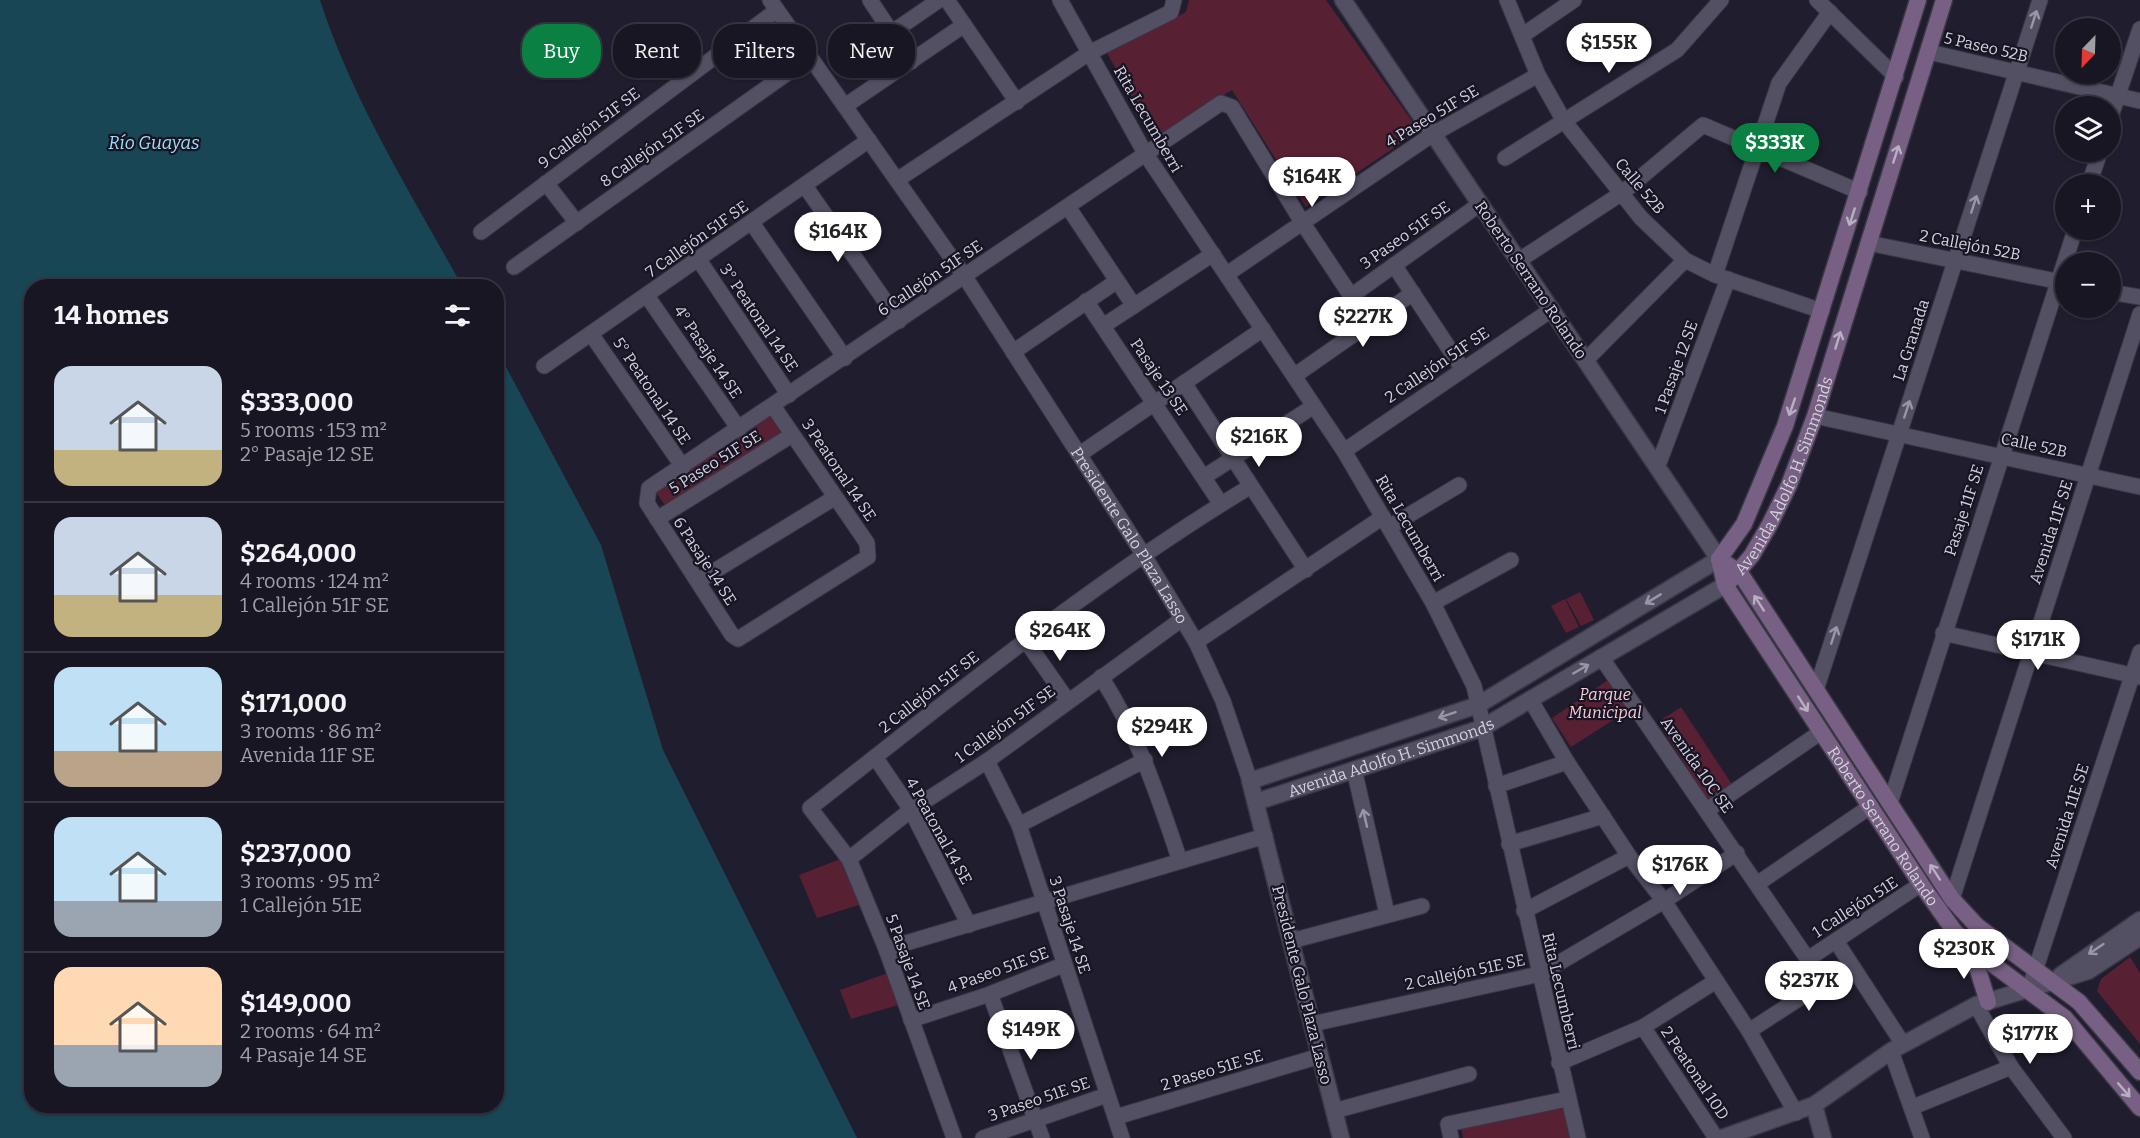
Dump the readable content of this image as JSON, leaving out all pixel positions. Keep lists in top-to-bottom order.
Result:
{
  "streets": {
    "main road": ["Roberto Serrano Rolando", "Avenida Adolfo H. Simmonds"],
    "street": [
      "5 Paseo 52B",
      "4 Paseo 51F SE",
      "Rita Lecumberri",
      "9 Callejón 51F SE",
      "8 Callejón 51F SE",
      "Calle 52B",
      "3 Paseo 51F SE",
      "7 Callejón 51F SE",
      "2 Callejón 52B",
      "6 Callejón 51F SE",
      "3° Peatonal 14 SE",
      "La Granada",
      "4° Pasaje 14 SE",
      "2 Callejón 51F SE",
      "1 Pasaje 12 SE",
      "Pasaje 13 SE",
      "5° Peatonal 14 SE",
      "5 Paseo 51F SE",
      "3 Peatonal 14 SE",
      "Pasaje 11F SE",
      "Avenida 11F SE",
      "Presidente Galo Plaza Lasso",
      "6 Pasaje 14 SE",
      "1 Callejón 51F SE",
      "Avenida 10C SE",
      "Avenida 11E SE",
      "4 Peatonal 14 SE",
      "1 Callejón 51E",
      "3 Pasaje 14 SE",
      "5 Pasaje 14 SE",
      "4 Paseo 51E SE",
      "2 Callejón 51E SE",
      "2 Paseo 51E SE",
      "2 Peatonal 10D",
      "3 Paseo 51E SE"
    ]
  },
  "crossings": [
    ["5 Paseo 52B", "La Granada"],
    ["5 Paseo 52B", "Avenida Adolfo H. Simmonds"],
    ["4 Paseo 51F SE", "Rita Lecumberri"],
    ["4 Paseo 51F SE", "Calle 52B"],
    ["4 Paseo 51F SE", "6 Callejón 51F SE"],
    ["4 Paseo 51F SE", "Roberto Serrano Rolando"],
    ["Rita Lecumberri", "6 Callejón 51F SE"],
    ["Rita Lecumberri", "2 Callejón 51F SE"],
    ["Rita Lecumberri", "Avenida Adolfo H. Simmonds"],
    ["Rita Lecumberri", "2 Callejón 51E SE"],
    ["9 Callejón 51F SE", "Presidente Galo Plaza Lasso"],
    ["Calle 52B", "La Granada"],
    ["Calle 52B", "1 Pasaje 12 SE"],
    ["Calle 52B", "Avenida Adolfo H. Simmonds"],
    ["Calle 52B", "Pasaje 11F SE"],
    ["Calle 52B", "Avenida 11F SE"],
    ["3 Paseo 51F SE", "Roberto Serrano Rolando"],
    ["7 Callejón 51F SE", "3° Peatonal 14 SE"],
    ["7 Callejón 51F SE", "4° Pasaje 14 SE"],
    ["7 Callejón 51F SE", "5° Peatonal 14 SE"],
    ["7 Callejón 51F SE", "Presidente Galo Plaza Lasso"],
    ["2 Callejón 52B", "La Granada"],
    ["2 Callejón 52B", "Avenida Adolfo H. Simmonds"],
    ["6 Callejón 51F SE", "3° Peatonal 14 SE"],
    ["6 Callejón 51F SE", "4° Pasaje 14 SE"],
    ["6 Callejón 51F SE", "5° Peatonal 14 SE"],
    ["6 Callejón 51F SE", "3 Peatonal 14 SE"],
    ["6 Callejón 51F SE", "Presidente Galo Plaza Lasso"],
    ["6 Callejón 51F SE", "6 Pasaje 14 SE"],
    ["Roberto Serrano Rolando", "La Granada"],
    ["Roberto Serrano Rolando", "2 Callejón 51F SE"],
    ["Roberto Serrano Rolando", "1 Pasaje 12 SE"],
    ["Roberto Serrano Rolando", "Avenida Adolfo H. Simmonds"],
    ["Roberto Serrano Rolando", "Pasaje 11F SE"],
    ["Roberto Serrano Rolando", "Avenida 11F SE"],
    ["Roberto Serrano Rolando", "Avenida 11E SE"],
    ["Roberto Serrano Rolando", "1 Callejón 51E"],
    ["2 Callejón 51F SE", "Pasaje 13 SE"],
    ["2 Callejón 51F SE", "Presidente Galo Plaza Lasso"],
    ["2 Callejón 51F SE", "4 Peatonal 14 SE"],
    ["2 Callejón 51F SE", "5 Pasaje 14 SE"],
    ["5 Paseo 51F SE", "3 Peatonal 14 SE"],
    ["5 Paseo 51F SE", "6 Pasaje 14 SE"],
    ["3 Peatonal 14 SE", "6 Pasaje 14 SE"],
    ["Avenida Adolfo H. Simmonds", "Presidente Galo Plaza Lasso"],
    ["Avenida Adolfo H. Simmonds", "Avenida 10C SE"],
    ["Presidente Galo Plaza Lasso", "1 Callejón 51F SE"],
    ["Presidente Galo Plaza Lasso", "2 Callejón 51E SE"],
    ["Presidente Galo Plaza Lasso", "2 Paseo 51E SE"],
    ["1 Callejón 51F SE", "4 Peatonal 14 SE"],
    ["1 Callejón 51F SE", "3 Pasaje 14 SE"],
    ["1 Callejón 51F SE", "5 Pasaje 14 SE"],
    ["Avenida 10C SE", "1 Callejón 51E"],
    ["Avenida 10C SE", "2 Callejón 51E SE"],
    ["3 Pasaje 14 SE", "4 Paseo 51E SE"],
    ["3 Pasaje 14 SE", "2 Paseo 51E SE"],
    ["3 Pasaje 14 SE", "3 Paseo 51E SE"],
    ["5 Pasaje 14 SE", "4 Paseo 51E SE"]
  ],
  "one_way": ["La Granada"],
  "water": ["Río Guayas"],
  "parks": ["Parque Municipal"],
  "north": "bottom left",
  "page": {
    "map_buttons": ["+", "−"],
    "price": [
      "$155K",
      "$333K",
      "$164K",
      "$164K",
      "$227K",
      "$216K",
      "$264K",
      "$171K",
      "$294K",
      "$176K",
      "$230K",
      "$237K",
      "$149K",
      "$177K"
    ],
    "chip": [
      "Buy",
      "Rent",
      "Filters",
      "New"
    ],
    "heading": "14 homes",
    "list": [
      {
        "name": "$333,000",
        "note": "5 rooms · 153 m² · 2° Pasaje 12 SE"
      },
      {
        "name": "$264,000",
        "note": "4 rooms · 124 m² · 1 Callejón 51F SE"
      },
      {
        "name": "$171,000",
        "note": "3 rooms · 86 m² · Avenida 11F SE"
      },
      {
        "name": "$237,000",
        "note": "3 rooms · 95 m² · 1 Callejón 51E"
      },
      {
        "name": "$149,000",
        "note": "2 rooms · 64 m² · 4 Pasaje 14 SE"
      }
    ]
  }
}
